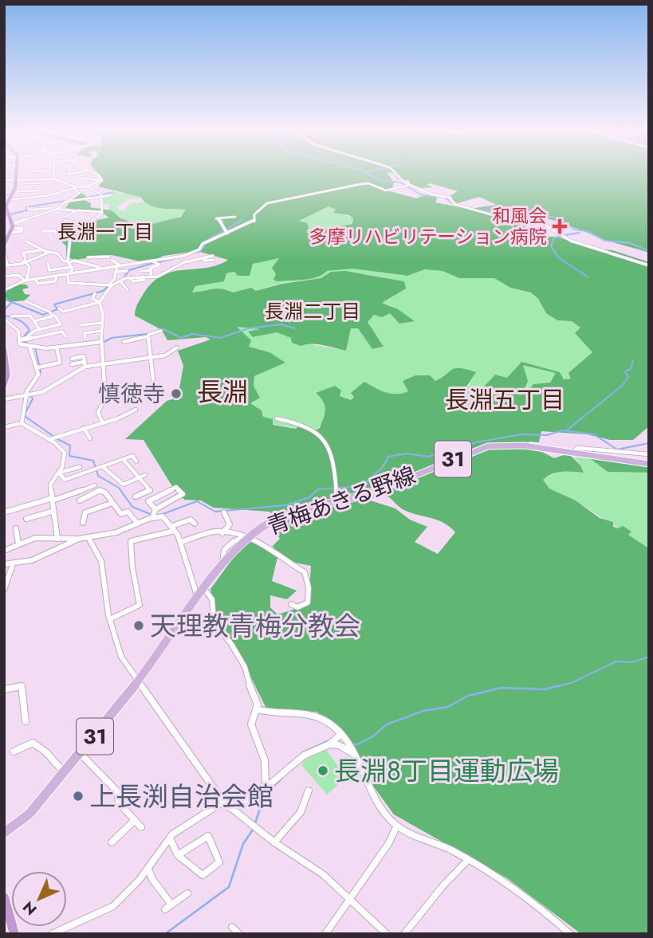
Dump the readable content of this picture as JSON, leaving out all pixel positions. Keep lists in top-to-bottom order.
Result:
{
  "streets": {
    "main road": ["31", "青梅あきる野線"]
  },
  "districts": [
    "長淵一丁目",
    "長淵二丁目",
    "長淵",
    "長淵五丁目"
  ],
  "places": {
    "health": ["和風会 多摩リハビリテーション病院"],
    "other": [
      "慎徳寺",
      "天理教青梅分教会",
      "長淵8丁目運動広場",
      "上長渕自治会館"
    ]
  },
  "north": "bottom left"
}
